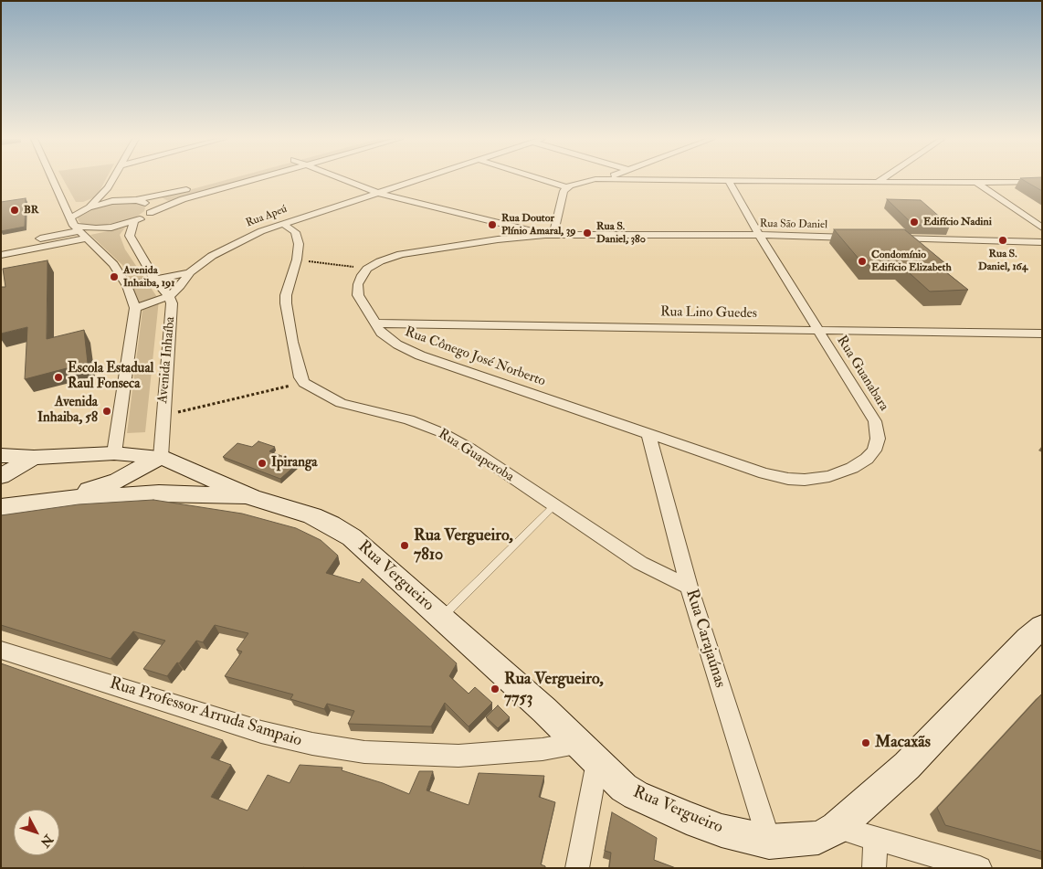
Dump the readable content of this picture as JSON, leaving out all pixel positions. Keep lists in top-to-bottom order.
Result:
{
  "streets": {
    "main road": ["Rua Vergueiro"],
    "street": [
      "Rua Apeú",
      "Rua São Daniel",
      "Rua Lino Guedes",
      "Rua Cônego José Norberto",
      "Avenida Inhaíba",
      "Rua Guanabara",
      "Rua Guaperoba",
      "Rua Carajaúnas",
      "Rua Professor Arruda Sampaio"
    ]
  },
  "crossings": [
    ["Rua Apeú", "Avenida Inhaíba"],
    ["Rua São Daniel", "Rua Cônego José Norberto"],
    ["Rua São Daniel", "Rua Guanabara"],
    ["Rua Lino Guedes", "Rua Cônego José Norberto"],
    ["Rua Lino Guedes", "Rua Guanabara"],
    ["Rua Cônego José Norberto", "Rua Guanabara"],
    ["Rua Cônego José Norberto", "Rua Carajaúnas"],
    ["Avenida Inhaíba", "Rua Vergueiro"],
    ["Rua Guanabara", "Rua Carajaúnas"],
    ["Rua Guaperoba", "Rua Carajaúnas"],
    ["Rua Vergueiro", "Rua Carajaúnas"],
    ["Rua Vergueiro", "Rua Professor Arruda Sampaio"]
  ],
  "places": [
    "BR",
    "Edifício Nadini",
    "Rua Doutor Plínio Amaral, 39",
    "Rua S. Daniel, 380",
    "Rua S. Daniel, 164",
    "Condomínio Edifício Elizabeth",
    "Avenida Inhaiba, 191",
    "Escola Estadual Raul Fonseca",
    "Avenida Inhaiba, 58",
    "Ipiranga",
    "Rua Vergueiro, 7810",
    "Rua Vergueiro, 7753",
    "Macaxãs"
  ],
  "north": "bottom right"
}
